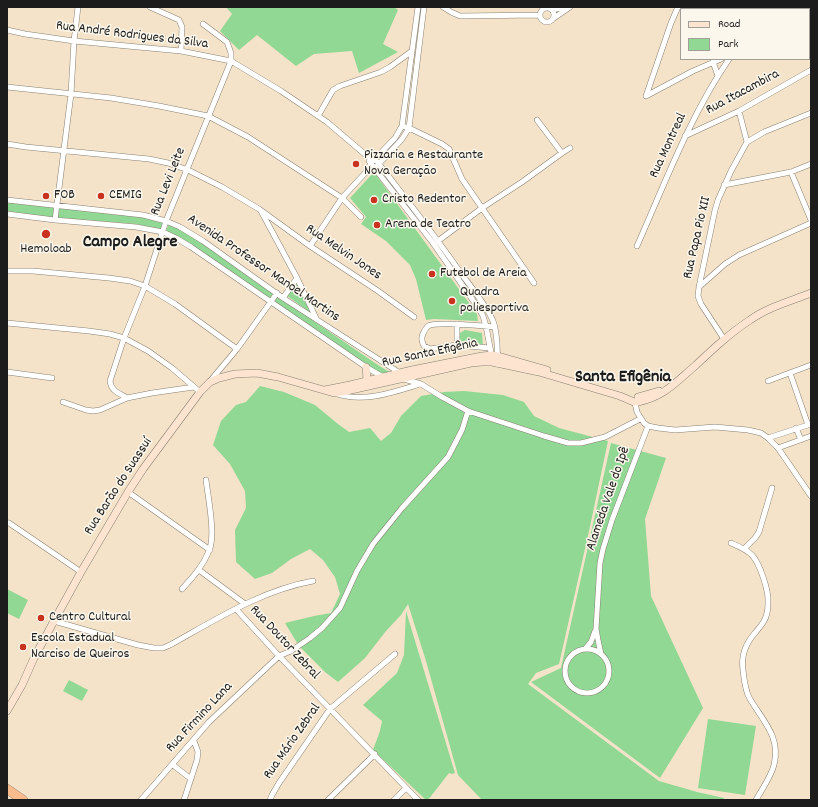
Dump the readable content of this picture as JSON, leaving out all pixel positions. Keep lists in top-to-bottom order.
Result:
{
  "streets": {
    "main road": ["Rua Santa Efigênia", "Rua Barão do Suassuí"],
    "street": [
      "Rua André Rodrigues da Silva",
      "Rua Itacambira",
      "Rua Montreal",
      "Rua Levi Leite",
      "Rua Papa Pio XII",
      "Rua Melvin Jones",
      "Avenida Professor Manoel Martins",
      "Alameda Vale do Ipê",
      "Rua Doutor Zebral",
      "Rua Firmino Lana",
      "Rua Mário Zebral"
    ]
  },
  "crossings": [
    ["Rua André Rodrigues da Silva", "Rua Levi Leite"],
    ["Rua André Rodrigues da Silva", "Rua Santa Efigênia"],
    ["Rua Itacambira", "Rua Montreal"],
    ["Rua Levi Leite", "Rua Melvin Jones"],
    ["Rua Levi Leite", "Avenida Professor Manoel Martins"],
    ["Avenida Professor Manoel Martins", "Rua Santa Efigênia"],
    ["Avenida Professor Manoel Martins", "Rua Barão do Suassuí"],
    ["Avenida Professor Manoel Martins", "Rua Firmino Lana"],
    ["Rua Santa Efigênia", "Rua Barão do Suassuí"],
    ["Rua Barão do Suassuí", "Rua Doutor Zebral"],
    ["Rua Doutor Zebral", "Rua Firmino Lana"],
    ["Rua Doutor Zebral", "Rua Mário Zebral"]
  ],
  "districts": ["Campo Alegre", "Santa Efigênia"],
  "places": [
    "Pizzaria e Restaurante Nova Geração",
    "FOB",
    "CEMIG",
    "Cristo Redentor",
    "Arena de Teatro",
    "Hemoloab",
    "Futebol de Areia",
    "Quadra poliesportiva",
    "Centro Cultural",
    "Escola Estadual Narciso de Queiros"
  ],
  "legend": ["Road", "Park"]
}
